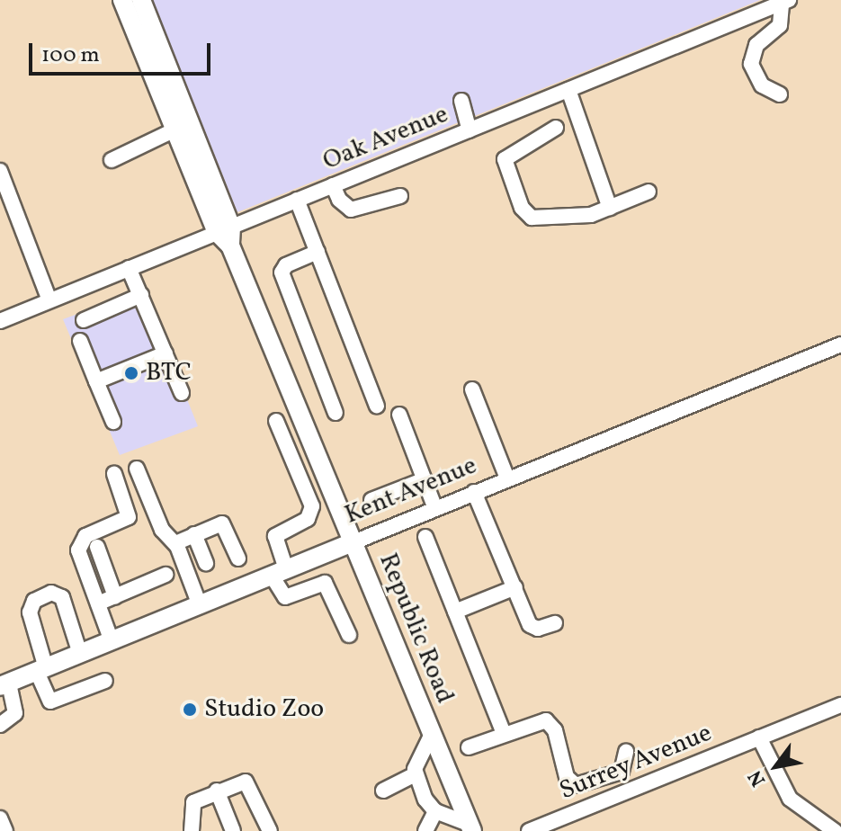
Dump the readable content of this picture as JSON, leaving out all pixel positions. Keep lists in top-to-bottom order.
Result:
{
  "streets": {
    "main road": ["Kent Avenue", "Republic Road"],
    "street": ["Oak Avenue", "Surrey Avenue"]
  },
  "crossings": [
    ["Oak Avenue", "Republic Road"],
    ["Kent Avenue", "Republic Road"]
  ],
  "places": ["BTC", "Studio Zoo"],
  "scale_bar": "100 m",
  "north": "bottom left"
}
